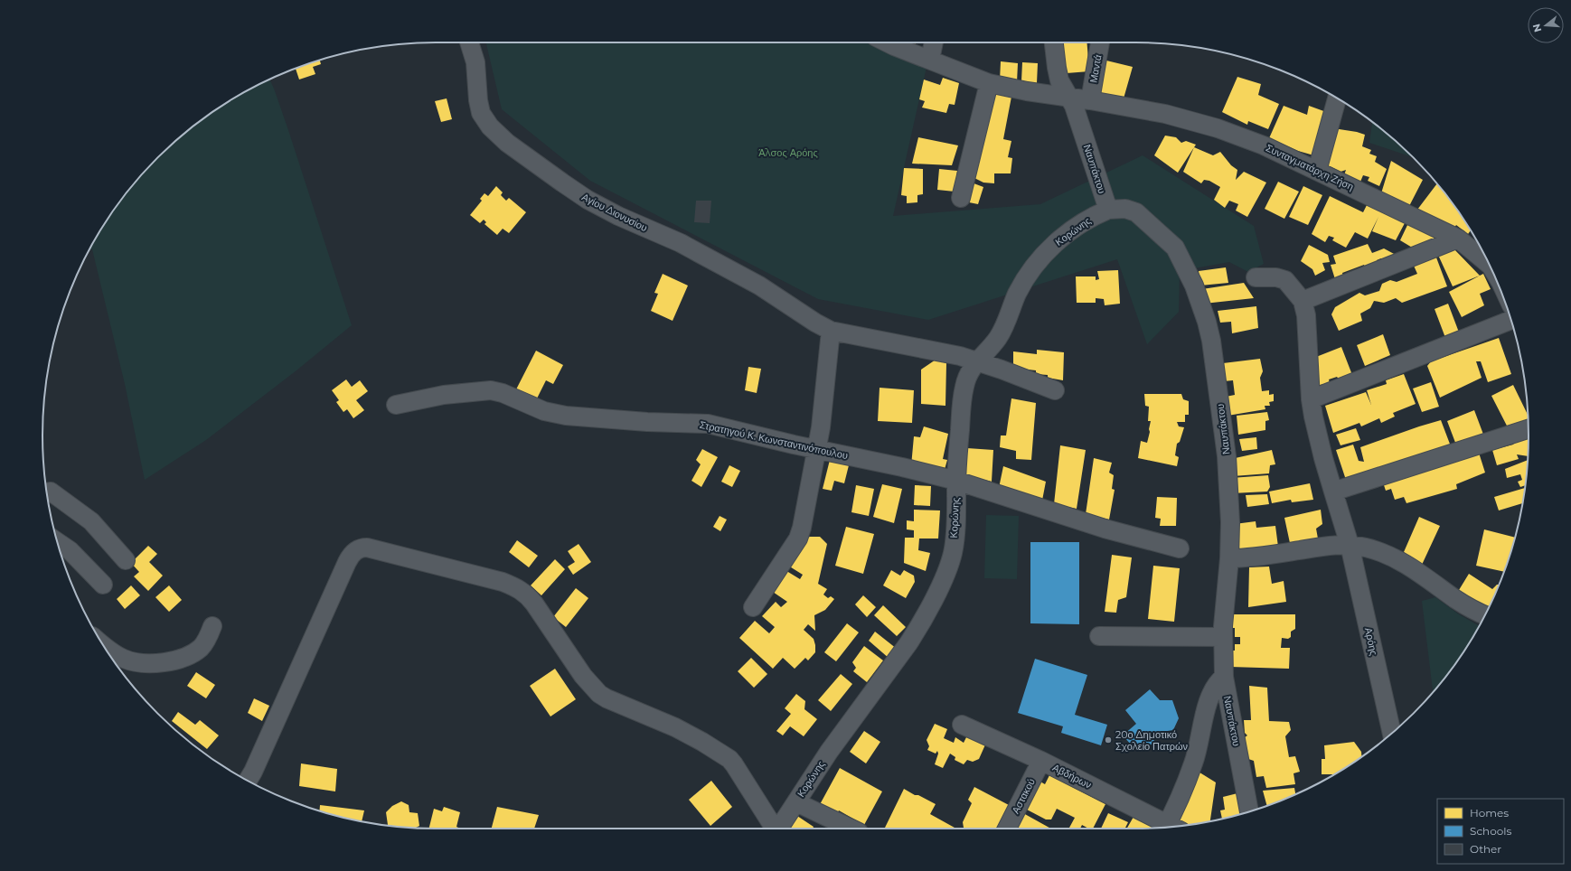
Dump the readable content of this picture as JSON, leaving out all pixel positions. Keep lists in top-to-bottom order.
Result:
{
  "streets": {
    "street": [
      "Μαντά",
      "Συνταγματάρχη Ζήση",
      "Ναυπάκτου",
      "Αγίου Διονυσίου",
      "Κορώνης",
      "Στρατηγού Κ. Κωνσταντινόπουλου",
      "Αρόης",
      "Αβδήρων",
      "Αστακού"
    ]
  },
  "crossings": [
    ["Μαντά", "Συνταγματάρχη Ζήση"],
    ["Συνταγματάρχη Ζήση", "Ναυπάκτου"],
    ["Ναυπάκτου", "Κορώνης"],
    ["Αγίου Διονυσίου", "Κορώνης"],
    ["Κορώνης", "Στρατηγού Κ. Κωνσταντινόπουλου"],
    ["Αβδήρων", "Αστακού"]
  ],
  "parks": ["Άλσος Αρόης"],
  "places": ["20ο Δημοτικό Σχολείο Πατρών"],
  "legend": ["Homes", "Schools", "Other"],
  "north": "left"
}
